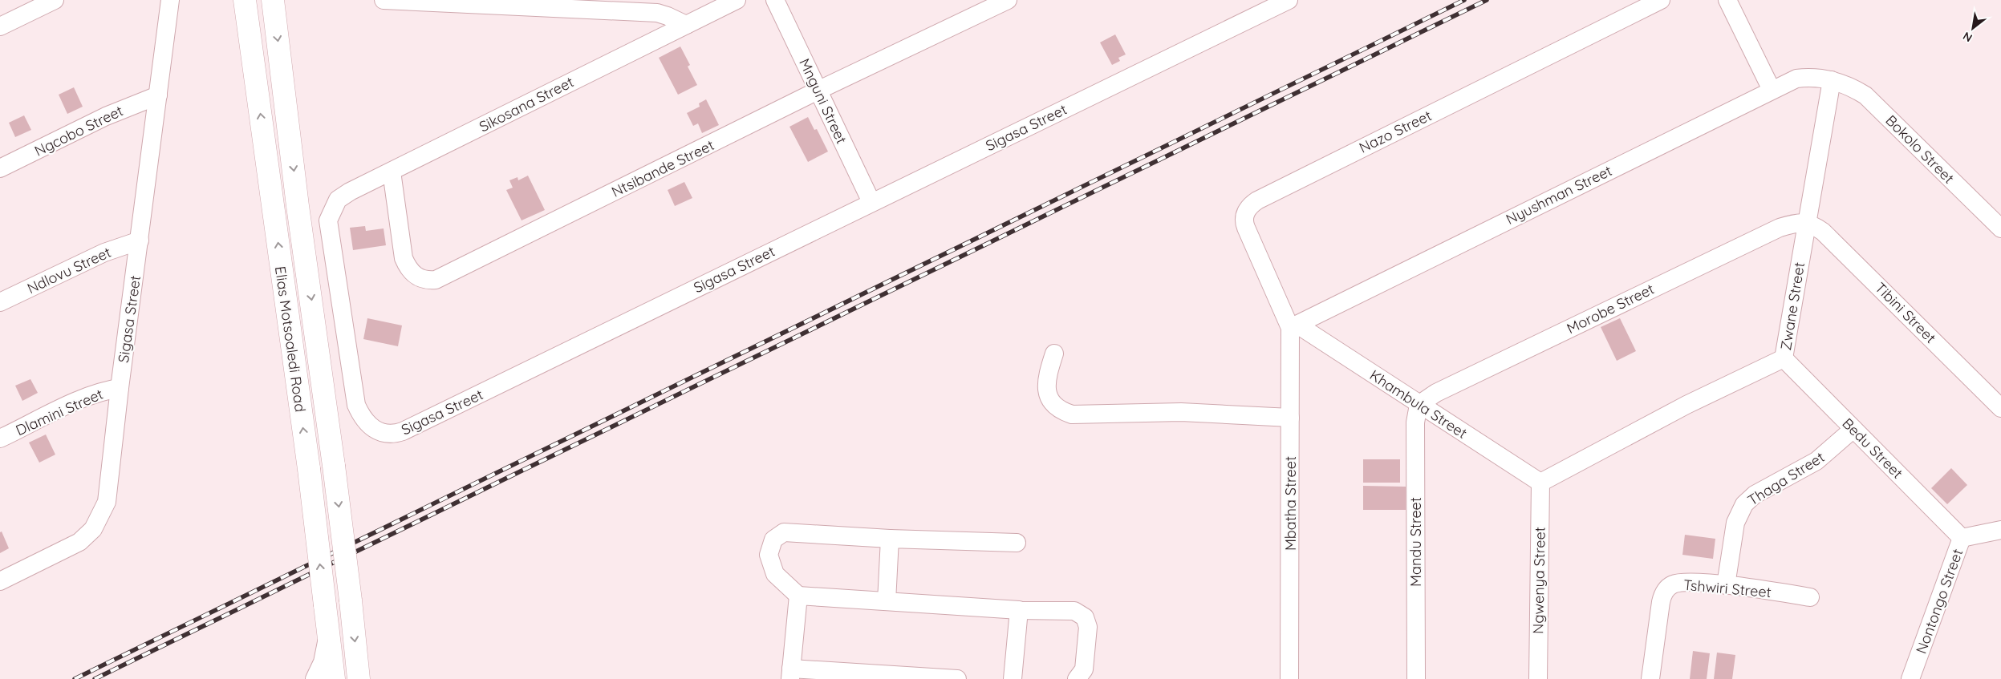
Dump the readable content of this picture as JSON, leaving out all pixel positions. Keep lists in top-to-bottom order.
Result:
{
  "streets": {
    "main road": ["Elias Motsoaledi Road"],
    "street": [
      "Mnguni Street",
      "Sikosana Street",
      "Sigasa Street",
      "Ngcobo Street",
      "Nazo Street",
      "Bokolo Street",
      "Ntsibande Street",
      "Nyushman Street",
      "Ndlovu Street",
      "Zwane Street",
      "Morobe Street",
      "Tibini Street",
      "Khambula Street",
      "Dlamini Street",
      "Bedu Street",
      "Thaga Street",
      "Mbatha Street",
      "Mandu Street",
      "Ngwenya Street",
      "Tshwiri Street",
      "Nontongo Street"
    ]
  },
  "crossings": [
    ["Mnguni Street", "Sigasa Street"],
    ["Mnguni Street", "Ntsibande Street"],
    ["Sikosana Street", "Sigasa Street"],
    ["Sikosana Street", "Ntsibande Street"],
    ["Sigasa Street", "Ngcobo Street"],
    ["Sigasa Street", "Ndlovu Street"],
    ["Sigasa Street", "Dlamini Street"],
    ["Nazo Street", "Nyushman Street"],
    ["Nazo Street", "Khambula Street"],
    ["Nazo Street", "Mbatha Street"],
    ["Bokolo Street", "Nyushman Street"],
    ["Bokolo Street", "Zwane Street"],
    ["Nyushman Street", "Zwane Street"],
    ["Nyushman Street", "Khambula Street"],
    ["Nyushman Street", "Mbatha Street"],
    ["Zwane Street", "Morobe Street"],
    ["Zwane Street", "Tibini Street"],
    ["Zwane Street", "Khambula Street"],
    ["Zwane Street", "Bedu Street"],
    ["Zwane Street", "Ngwenya Street"],
    ["Morobe Street", "Tibini Street"],
    ["Morobe Street", "Khambula Street"],
    ["Morobe Street", "Mandu Street"],
    ["Khambula Street", "Mbatha Street"],
    ["Khambula Street", "Mandu Street"],
    ["Khambula Street", "Ngwenya Street"],
    ["Bedu Street", "Thaga Street"],
    ["Bedu Street", "Nontongo Street"],
    ["Thaga Street", "Tshwiri Street"]
  ],
  "north": "bottom left"
}
